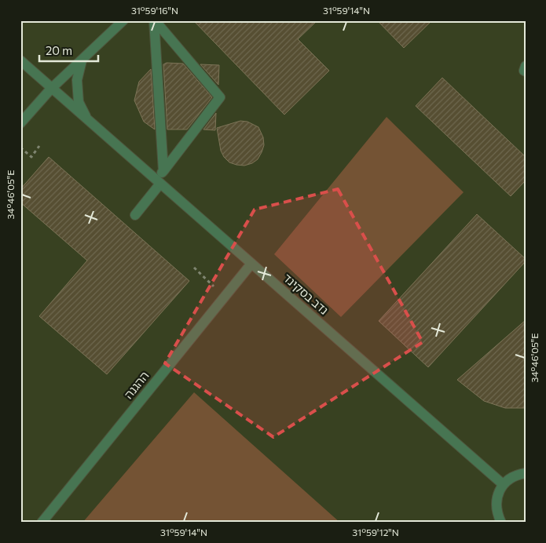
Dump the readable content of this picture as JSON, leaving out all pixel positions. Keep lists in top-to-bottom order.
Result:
{
  "streets": {
    "street": ["נדב בסקינד", "ההגנה"]
  },
  "crossings": [
    ["נדב בסקינד", "ההגנה"]
  ],
  "scale_bar": "20 m",
  "coordinates": [
    "31°59'16\"N",
    "31°59'14\"N",
    "34°46'05\"E",
    "31°59'12\"N"
  ]
}
